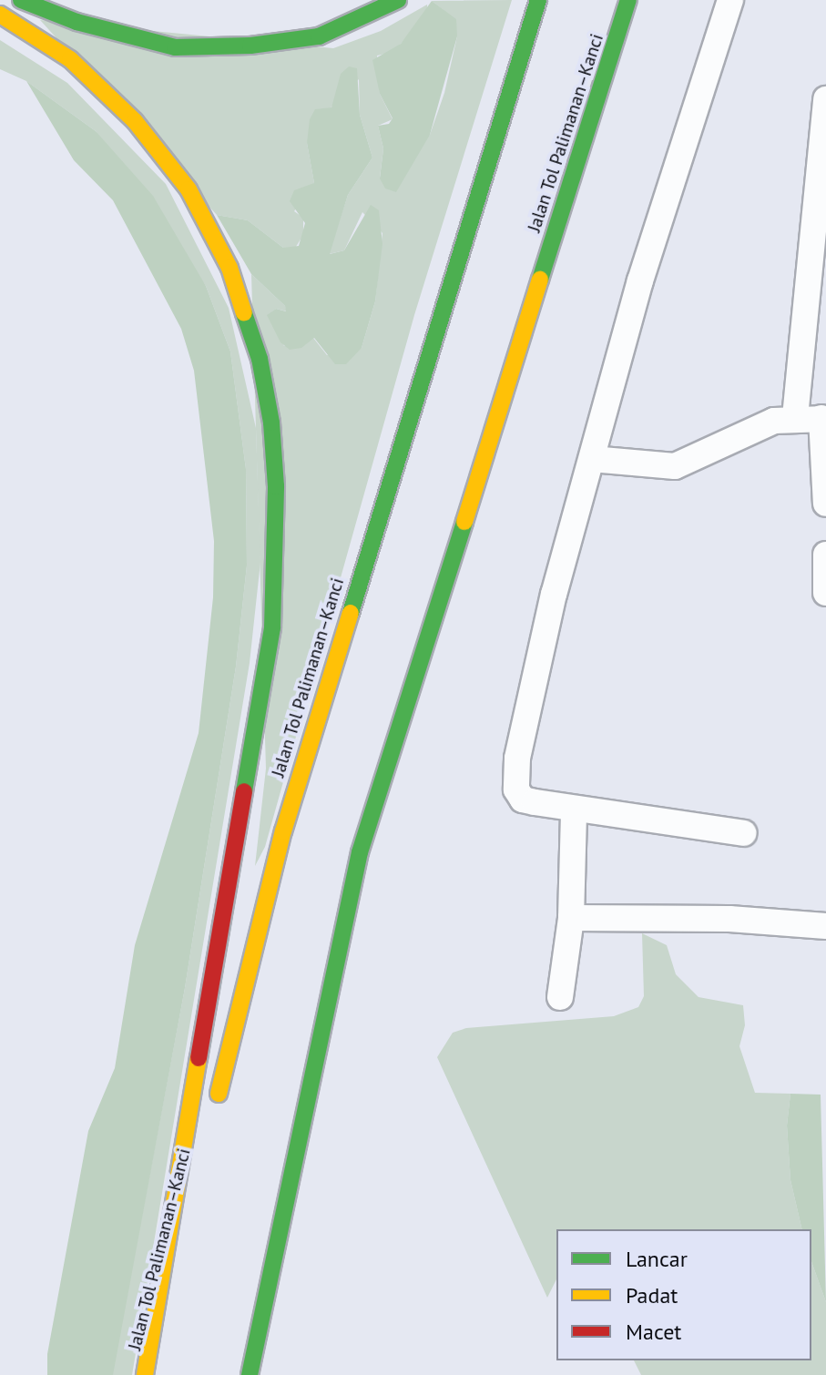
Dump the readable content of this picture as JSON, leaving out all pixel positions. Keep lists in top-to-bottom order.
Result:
{
  "streets": {
    "highway": ["Jalan Tol Palimanan–Kanci"]
  },
  "legend": ["Lancar", "Padat", "Macet"]
}
